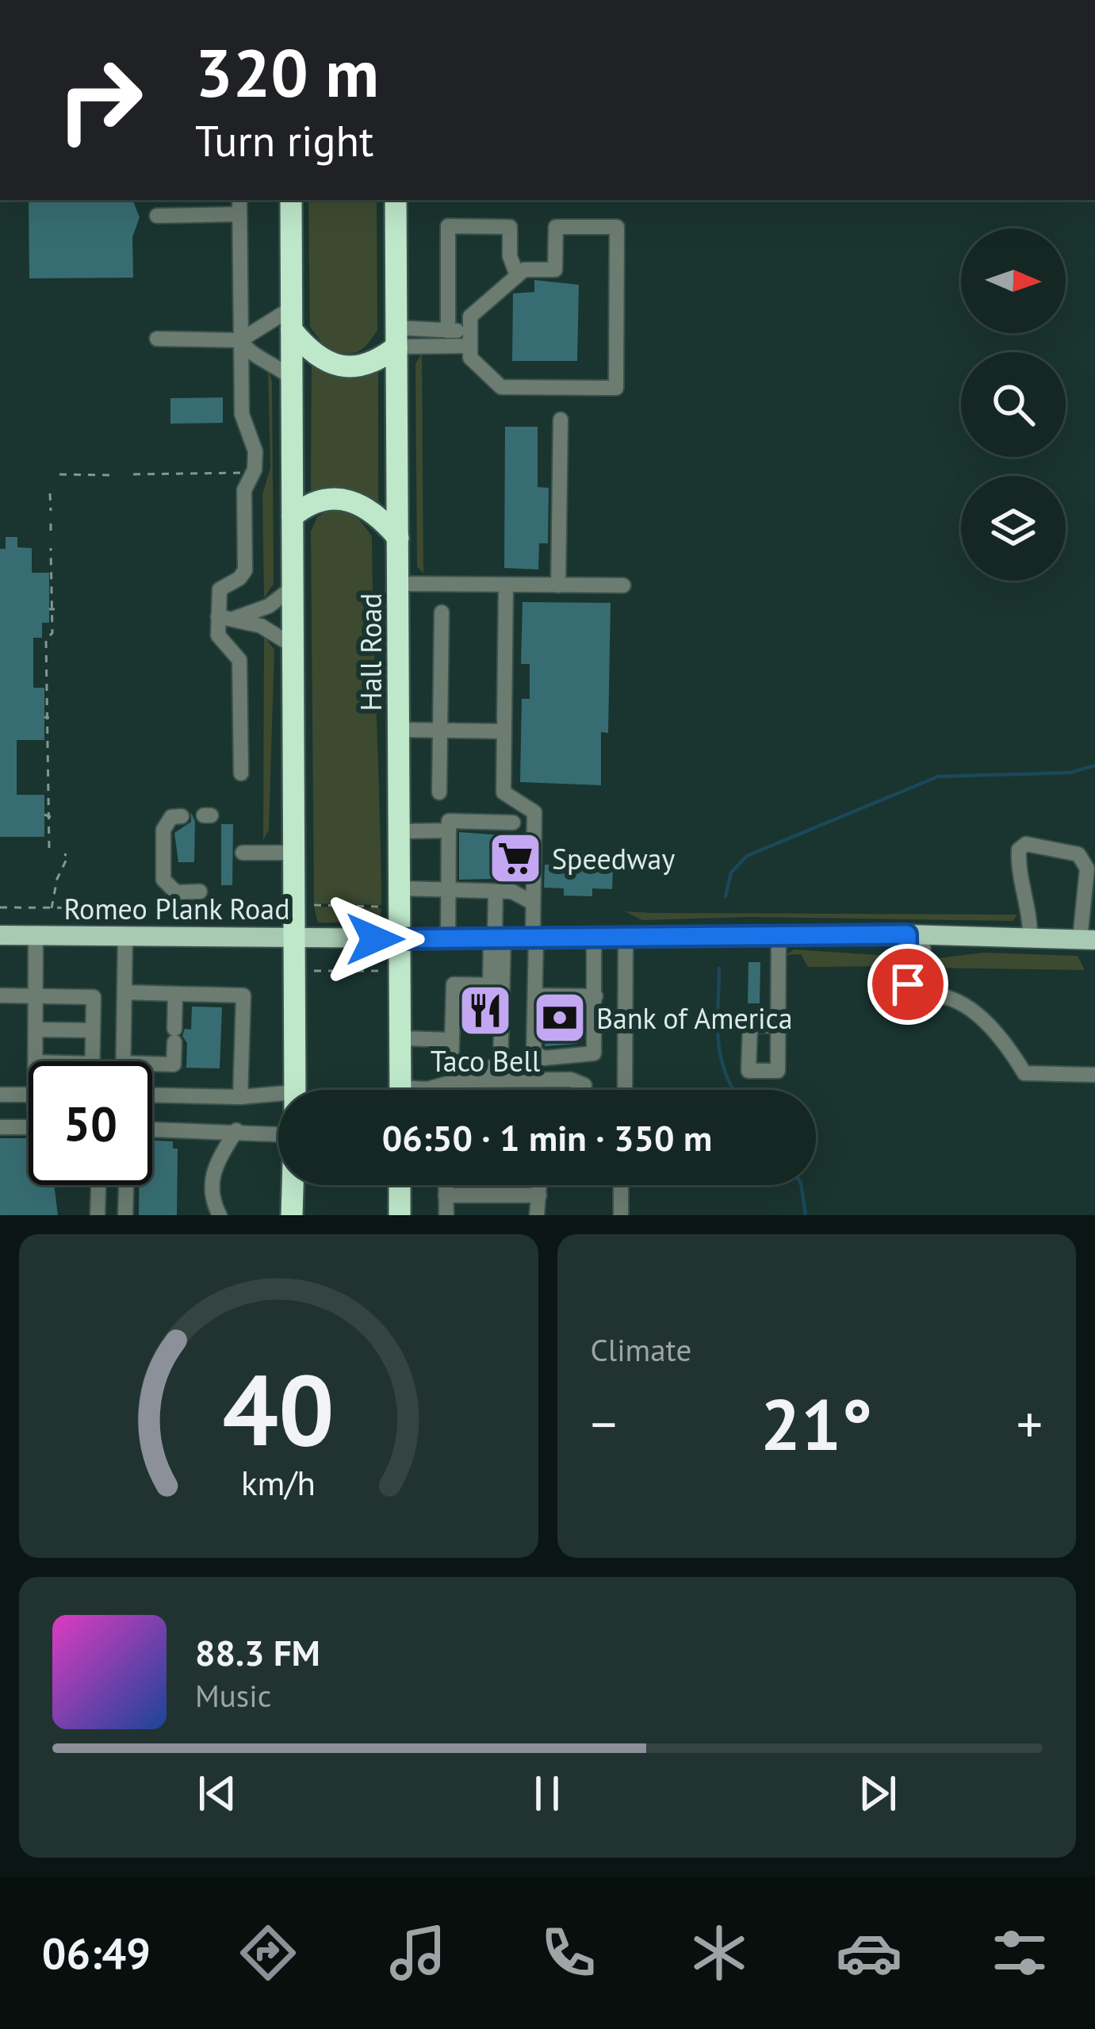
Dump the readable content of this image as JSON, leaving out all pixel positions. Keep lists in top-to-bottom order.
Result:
{
  "streets": {
    "highway": ["Hall Road"],
    "main road": ["Romeo Plank Road"]
  },
  "crossings": [
    ["Hall Road", "Romeo Plank Road"]
  ],
  "places": {
    "supermarket": ["Speedway"],
    "restaurant": ["Taco Bell"],
    "bank": ["Bank of America"]
  },
  "north": "right",
  "page": {
    "turn": ["320 m", "Turn right"],
    "limit": "50",
    "trip": "06:50 · 1 min · 350 m",
    "tile": "Climate",
    "heat": ["−", "21°", "+"],
    "song": ["88.3 FM", "Music"],
    "tabs": "06:49",
    "gauge": ["40", "km/h"]
  }
}
